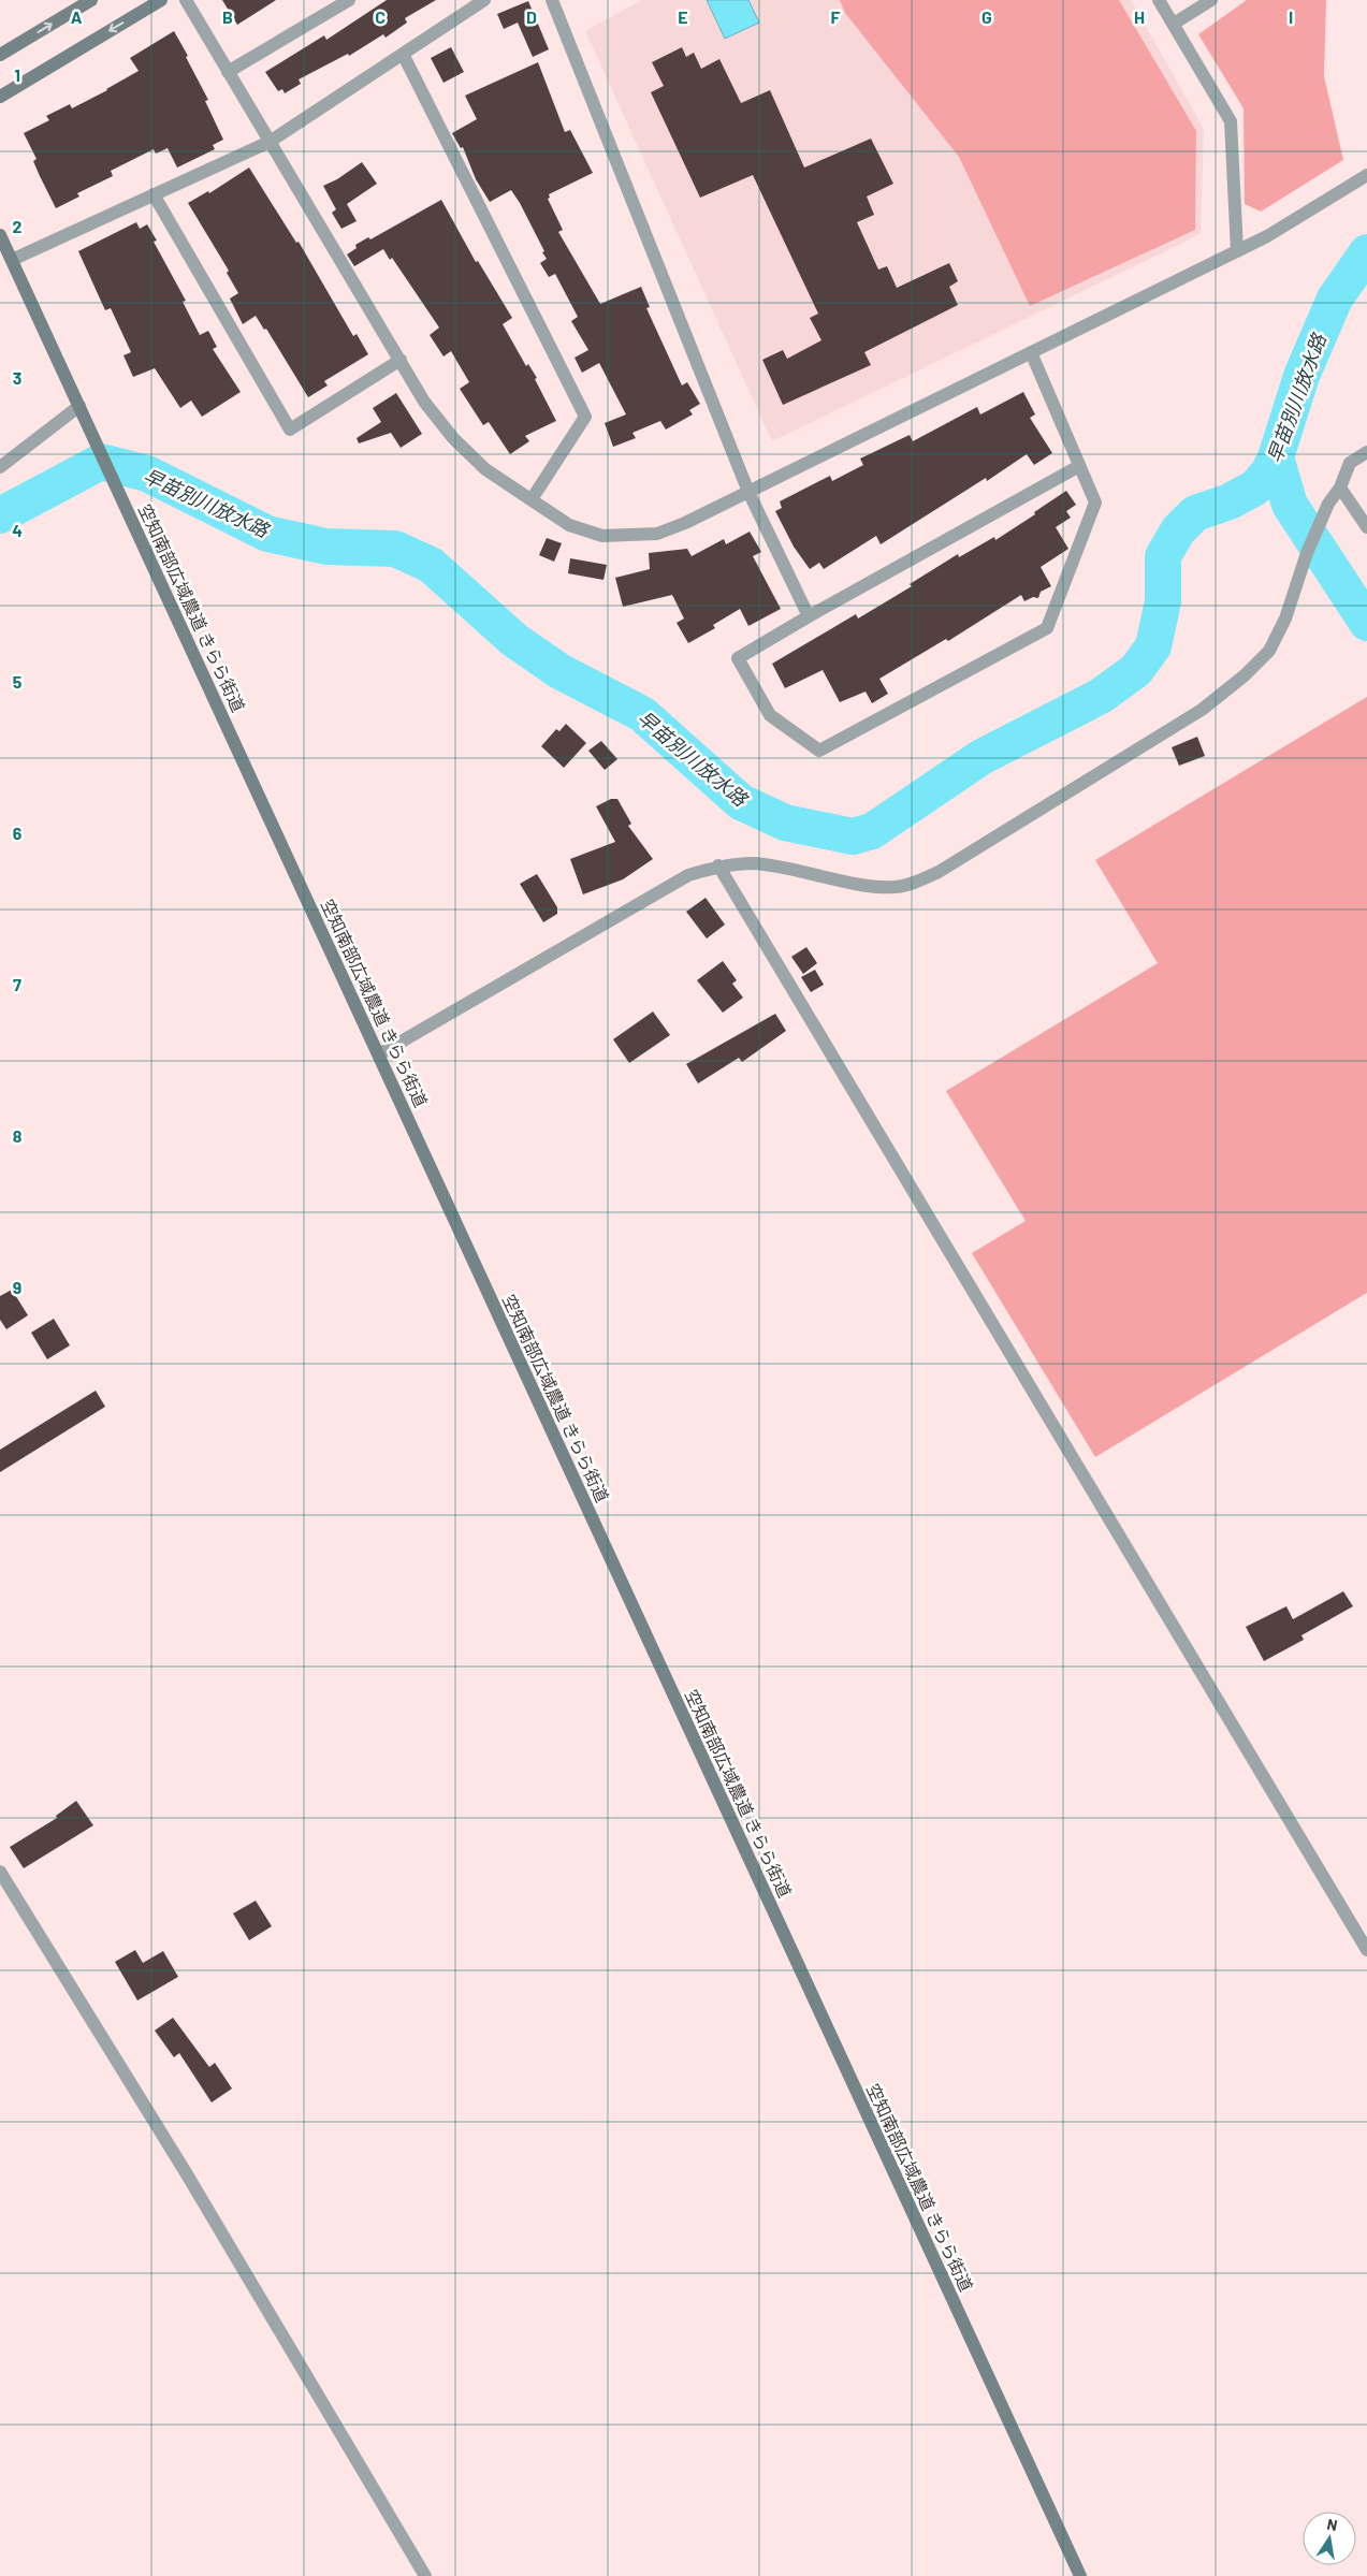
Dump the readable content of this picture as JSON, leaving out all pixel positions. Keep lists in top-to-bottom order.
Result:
{
  "streets": {
    "street": ["空知南部広域農道 きらら街道"]
  },
  "water": ["早苗別川放水路"],
  "north": "top",
  "grid": {
    "columns": [
      "A",
      "B",
      "C",
      "D",
      "E",
      "F",
      "G",
      "H",
      "I"
    ],
    "rows": [
      "1",
      "2",
      "3",
      "4",
      "5",
      "6",
      "7",
      "8",
      "9"
    ]
  }
}
